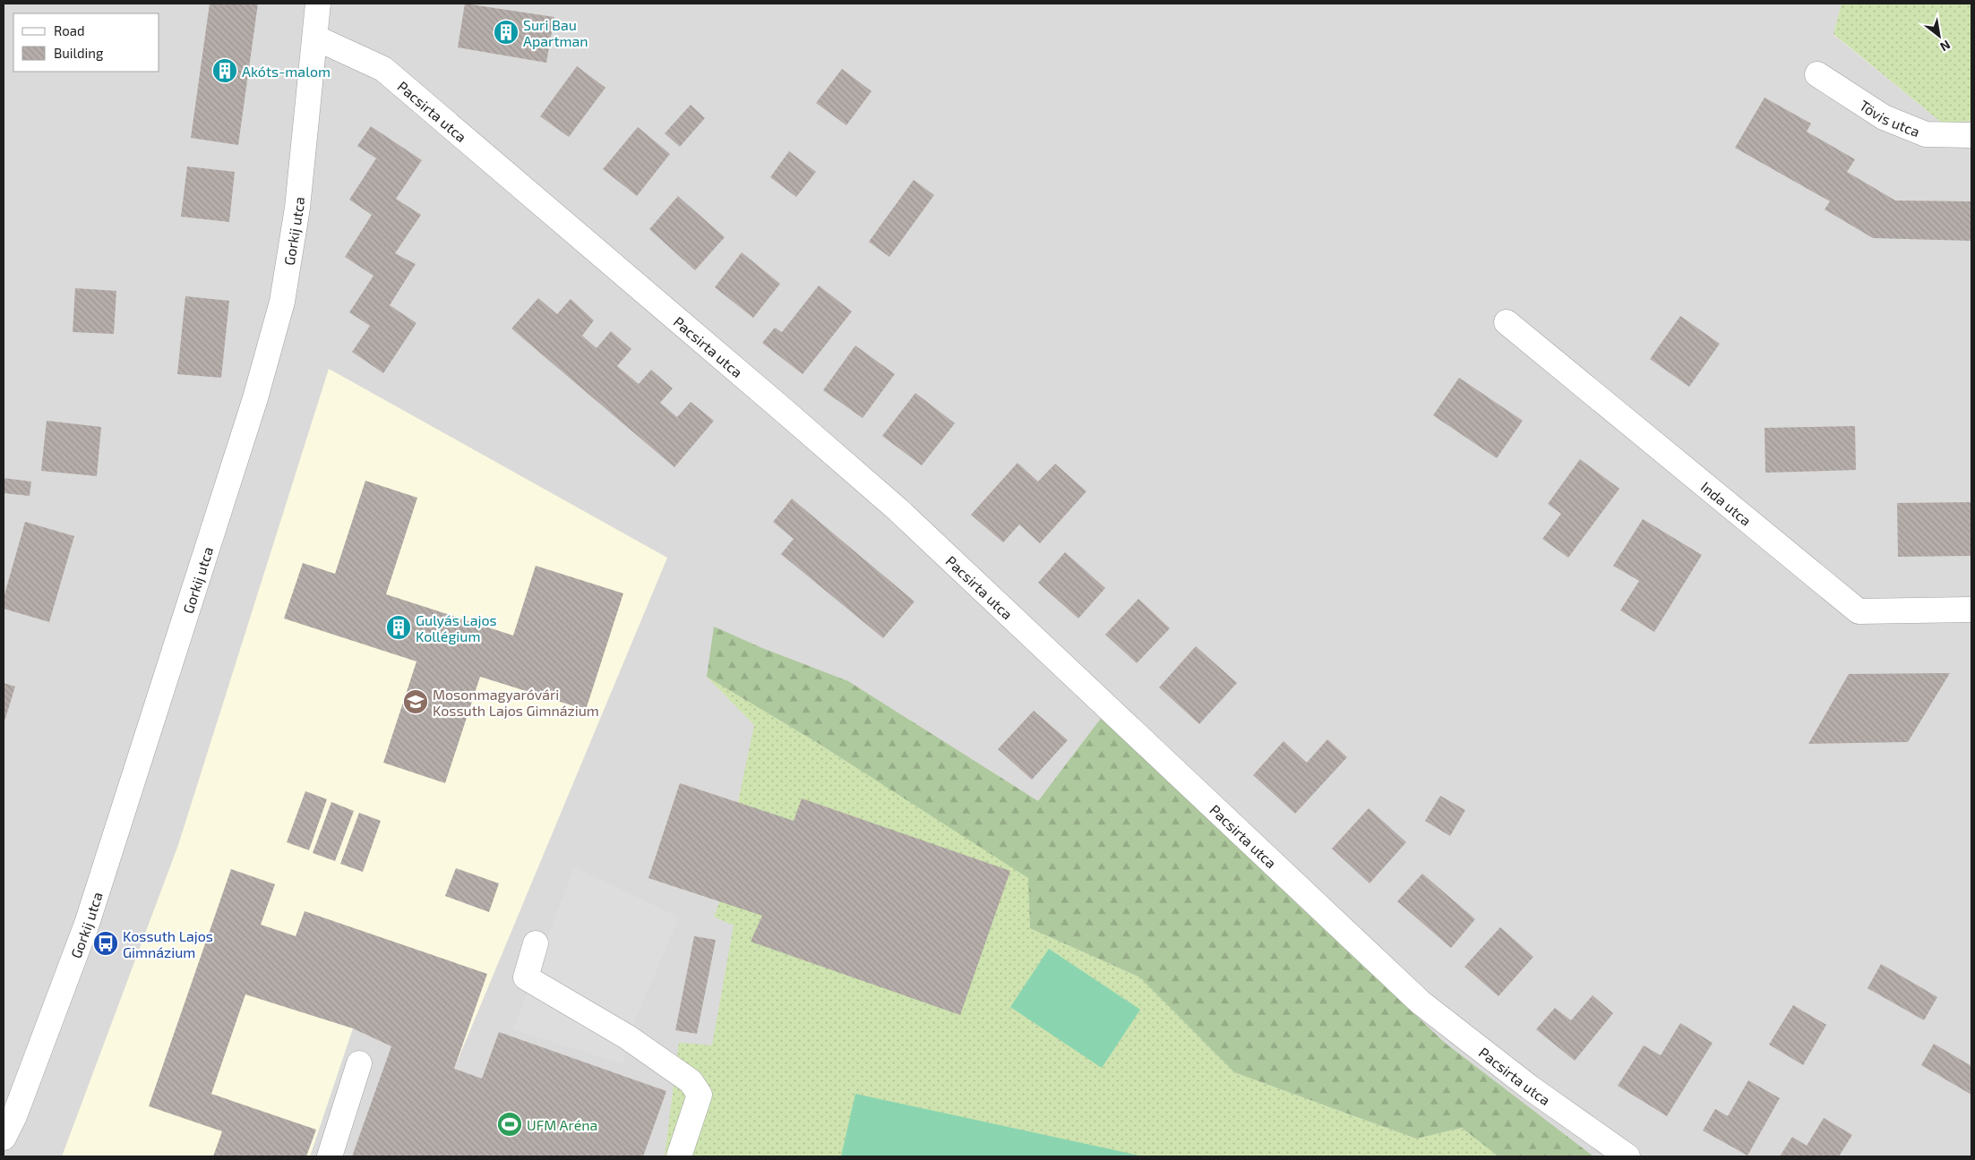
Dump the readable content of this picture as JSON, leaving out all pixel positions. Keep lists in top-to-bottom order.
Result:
{
  "streets": {
    "street": [
      "Pacsirta utca",
      "Tövis utca",
      "Gorkij utca",
      "Inda utca"
    ]
  },
  "crossings": [
    ["Pacsirta utca", "Gorkij utca"]
  ],
  "places": {
    "building": ["Suri Bau Apartman", "Akóts-malom", "Gulyás Lajos Kollégium"],
    "school or university": ["Mosonmagyaróvári Kossuth Lajos Gimnázium"],
    "bus stop": ["Kossuth Lajos Gimnázium"],
    "sports": ["UFM Aréna"]
  },
  "legend": ["Road", "Building"],
  "north": "bottom right"
}
